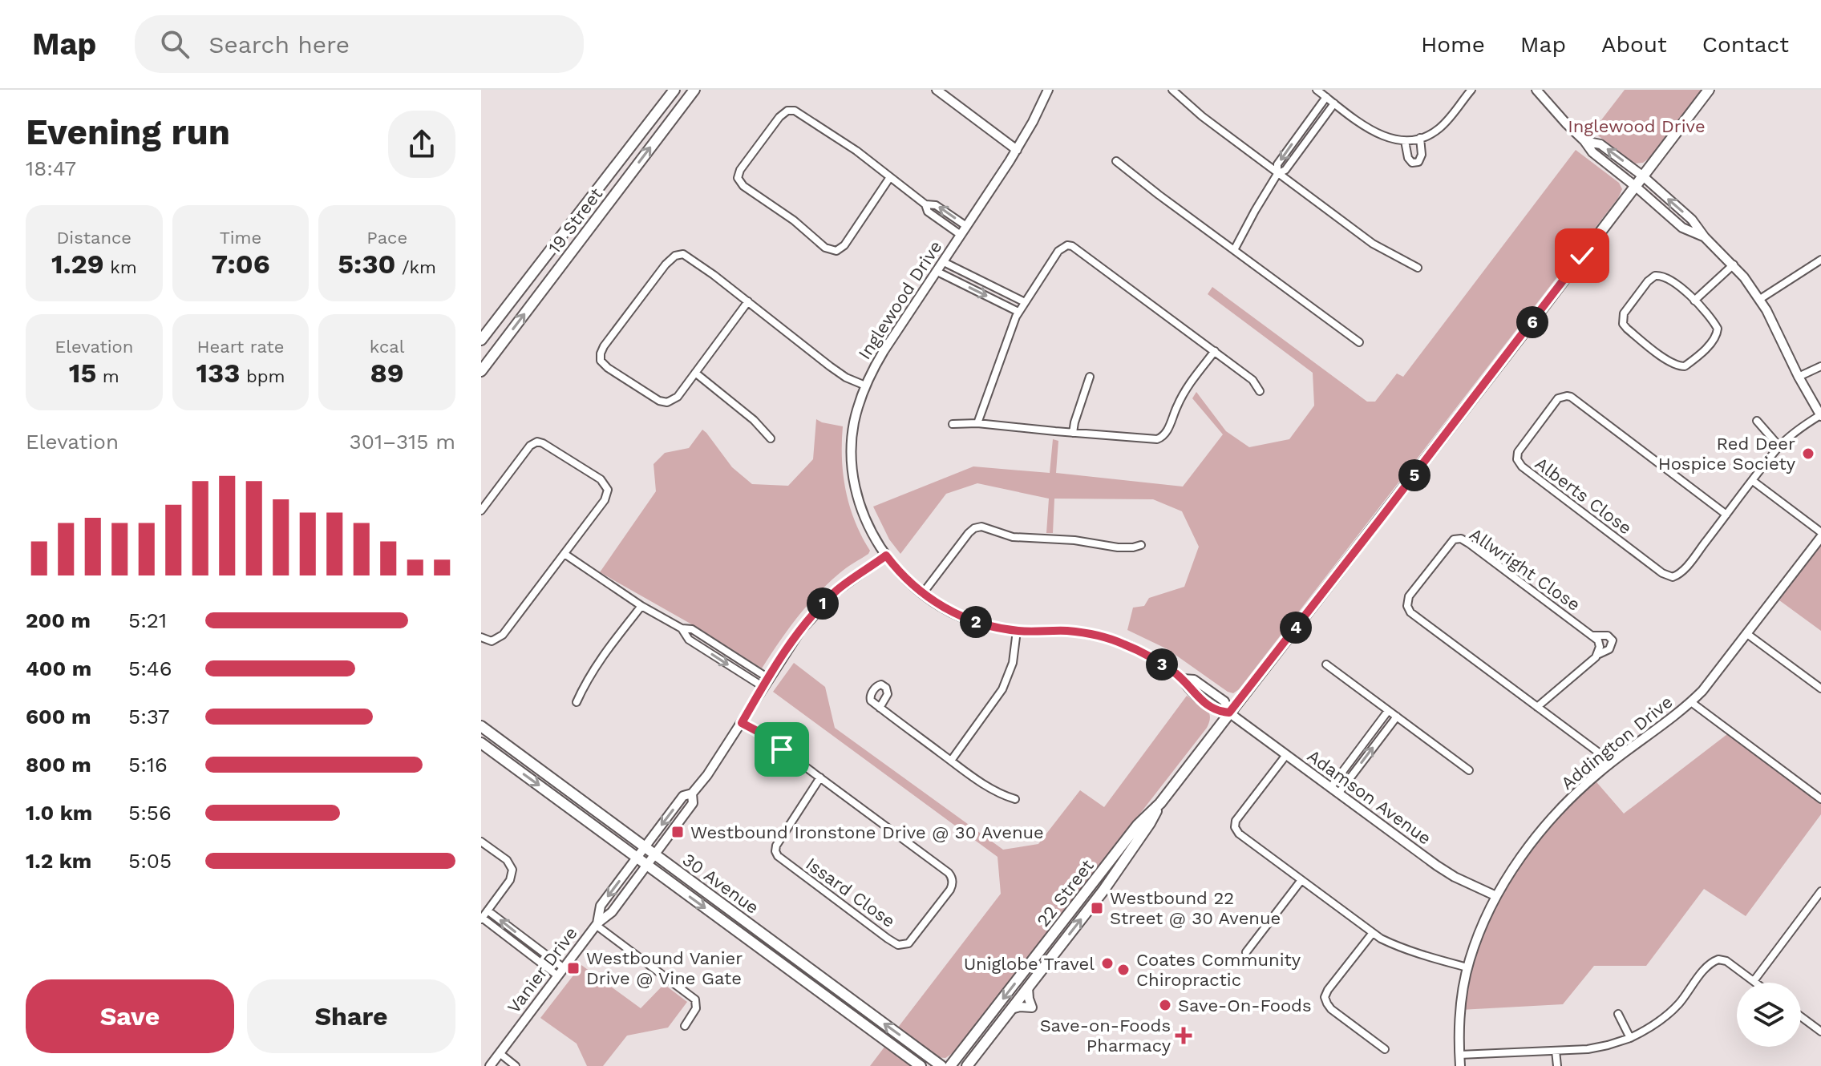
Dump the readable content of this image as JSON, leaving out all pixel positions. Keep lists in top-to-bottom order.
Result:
{
  "streets": {
    "main road": ["19 Street", "30 Avenue", "22 Street"],
    "street": [
      "Inglewood Drive",
      "Alberts Close",
      "Allwright Close",
      "Addington Drive",
      "Adamson Avenue",
      "Issard Close",
      "Vanier Drive"
    ]
  },
  "crossings": [
    ["Inglewood Drive", "Adamson Avenue"],
    ["Inglewood Drive", "22 Street"],
    ["Allwright Close", "Addington Drive"],
    ["Addington Drive", "Adamson Avenue"],
    ["Adamson Avenue", "22 Street"],
    ["30 Avenue", "Vanier Drive"]
  ],
  "parks": ["Inglewood Drive"],
  "places": {
    "other": [
      "Red Deer Hospice Society",
      "Uniglobe Travel",
      "Coates Community Chiropractic",
      "Save-On-Foods"
    ],
    "transit": ["Westbound Ironstone Drive @ 30 Avenue", "Westbound 22 Street @ 30 Avenue", "Westbound Vanier Drive @ Vine Gate"],
    "health": ["Save-on-Foods Pharmacy"]
  },
  "page": {
    "header": "Map",
    "search": "Search here",
    "nav": [
      "Home",
      "Map",
      "About",
      "Contact"
    ],
    "heading": ["Evening run", "18:47"],
    "stats": [
      ["Distance", "1.29 km"],
      ["Time", "7:06"],
      ["Pace", "5:30 /km"],
      ["Elevation", "15 m"],
      ["Heart rate", "133 bpm"],
      ["kcal", "89"]
    ],
    "pins": [
      "6",
      "5",
      "1",
      "2",
      "4",
      "3"
    ],
    "chart": ["Elevation", "301–315 m"],
    "list": [
      {
        "name": "200 m",
        "note": "5:21"
      },
      {
        "name": "400 m",
        "note": "5:46"
      },
      {
        "name": "600 m",
        "note": "5:37"
      },
      {
        "name": "800 m",
        "note": "5:16"
      },
      {
        "name": "1.0 km",
        "note": "5:56"
      },
      {
        "name": "1.2 km",
        "note": "5:05"
      }
    ],
    "buttons": ["Save", "Share"]
  }
}
